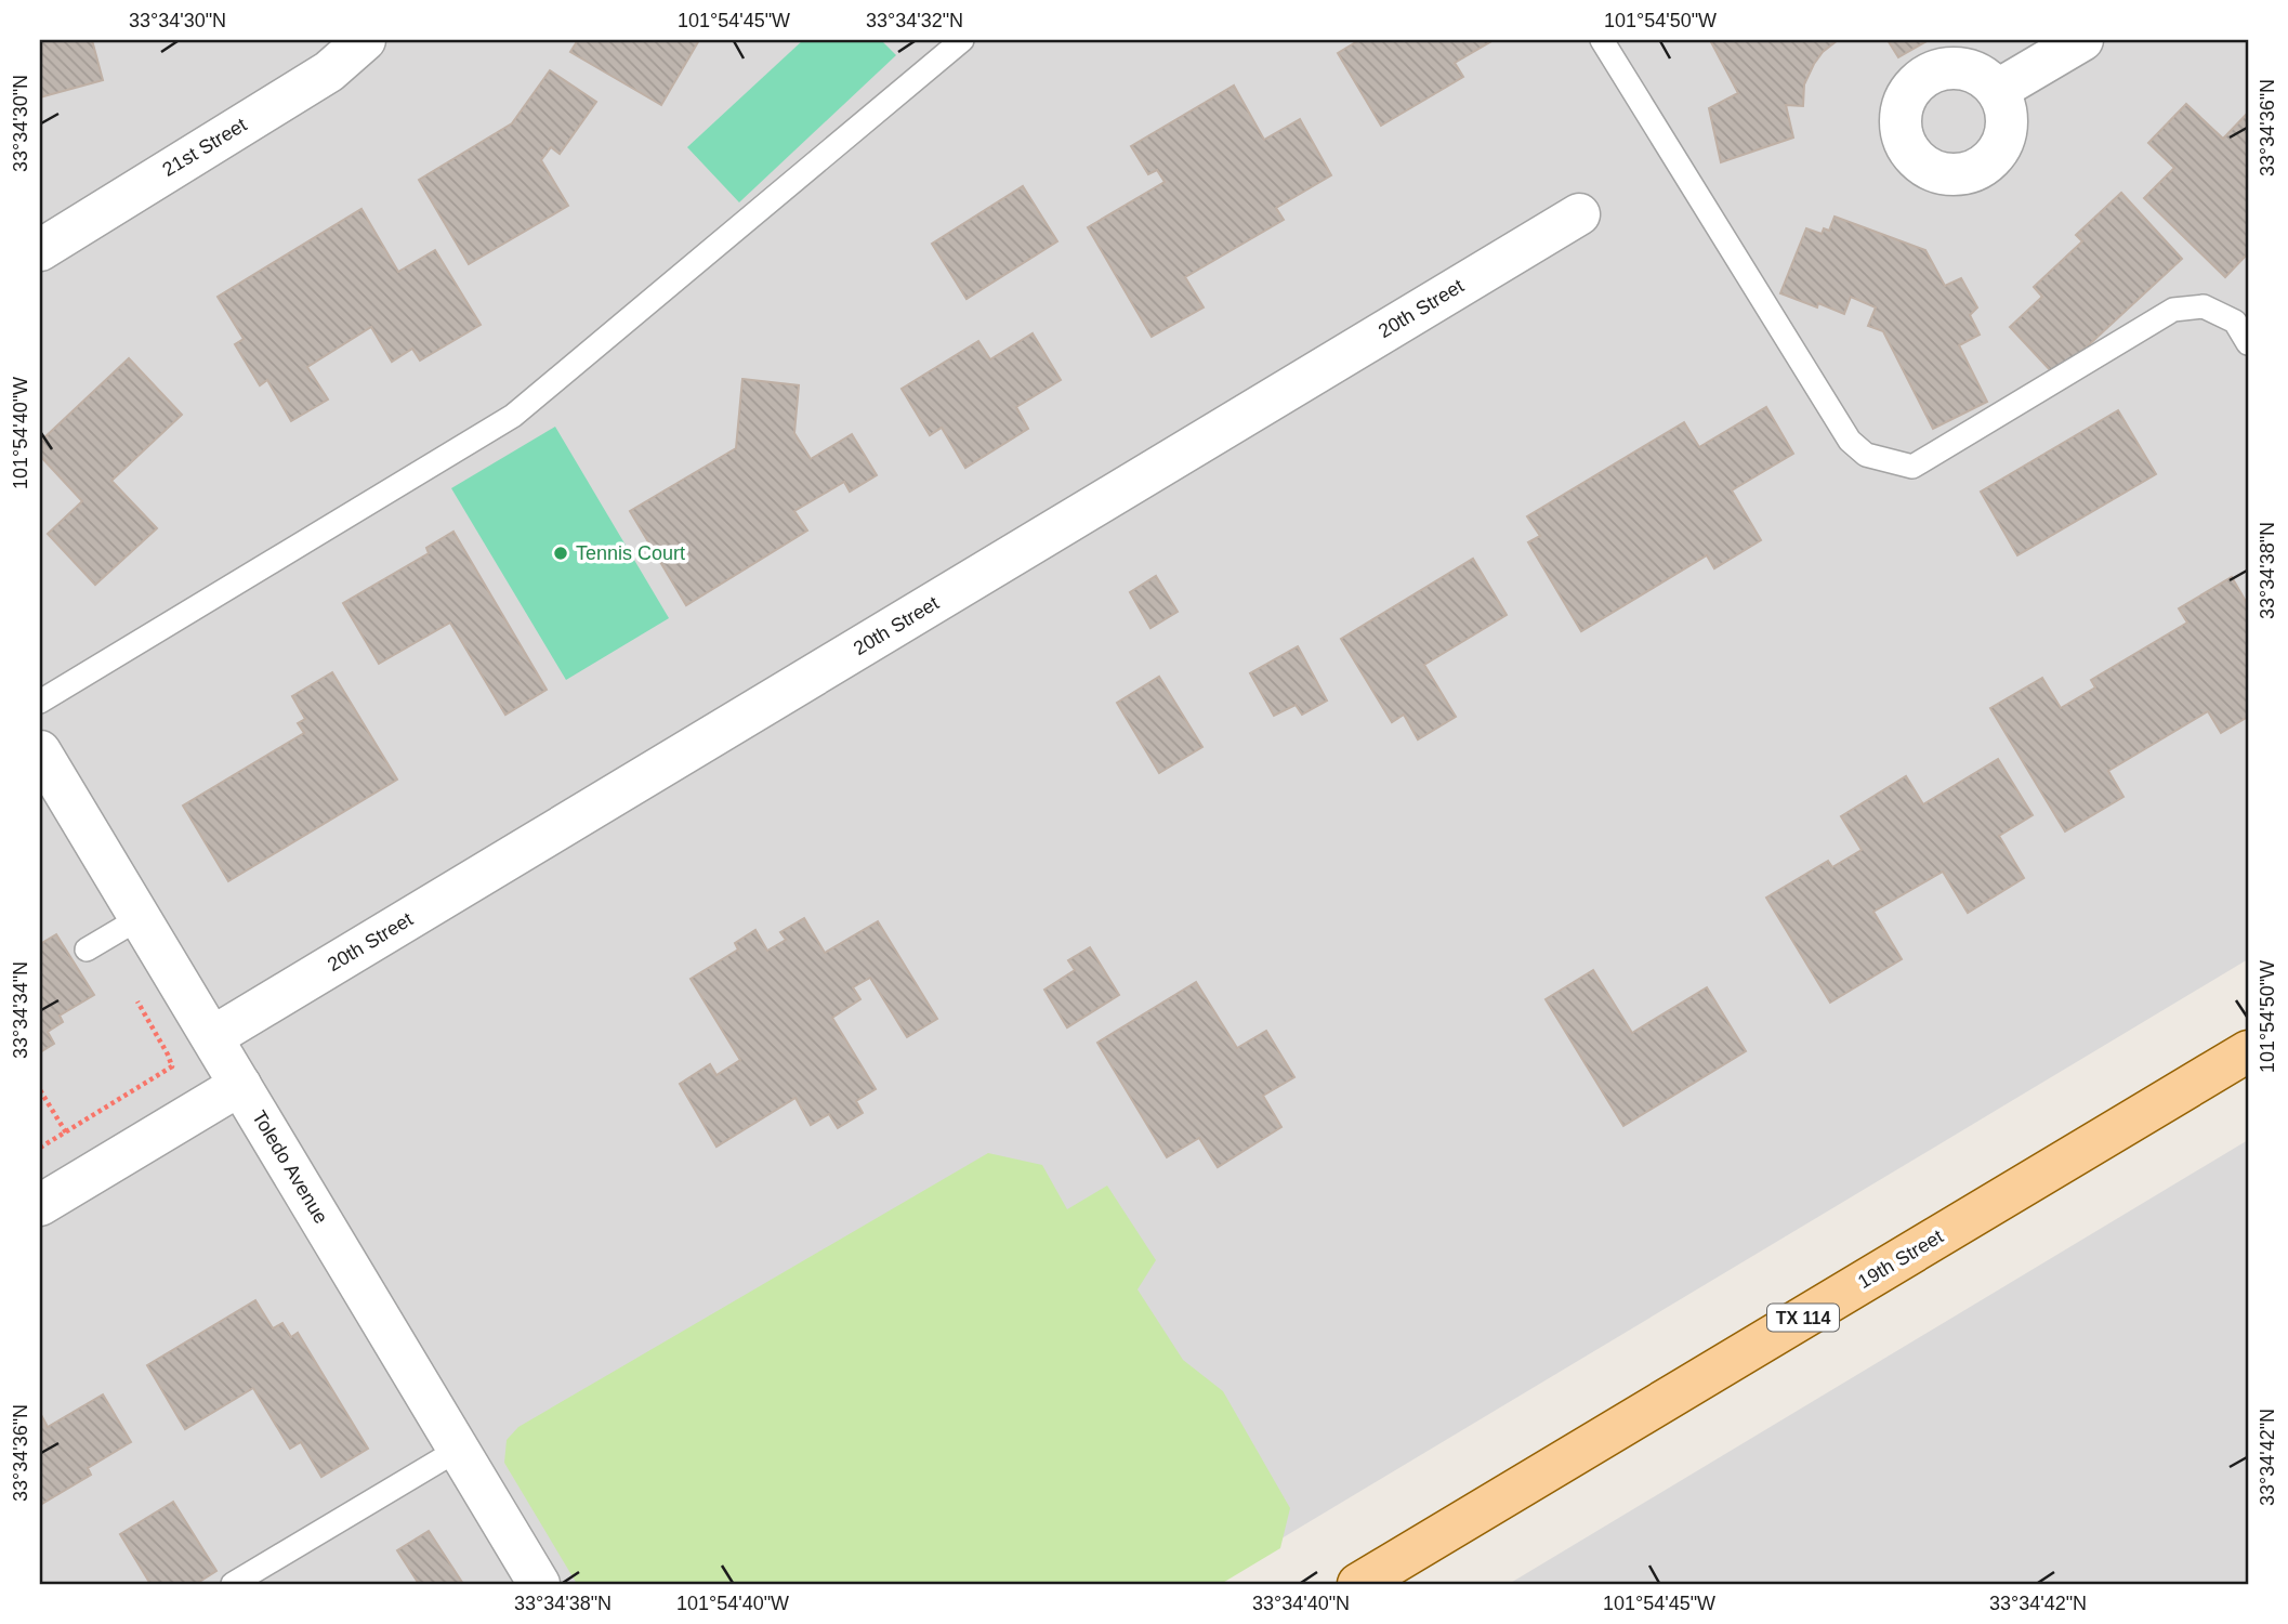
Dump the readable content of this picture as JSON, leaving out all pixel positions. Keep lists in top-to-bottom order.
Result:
{
  "streets": {
    "main road": ["19th Street", "TX 114"],
    "street": ["21st Street", "20th Street", "Toledo Avenue"]
  },
  "crossings": [
    ["20th Street", "Toledo Avenue"]
  ],
  "places": ["Tennis Court"],
  "coordinates": [
    "33°34'30\"N",
    "101°54'45\"W",
    "33°34'32\"N",
    "101°54'50\"W",
    "33°34'36\"N",
    "101°54'40\"W",
    "33°34'38\"N",
    "33°34'34\"N",
    "33°34'42\"N",
    "33°34'40\"N"
  ]
}
